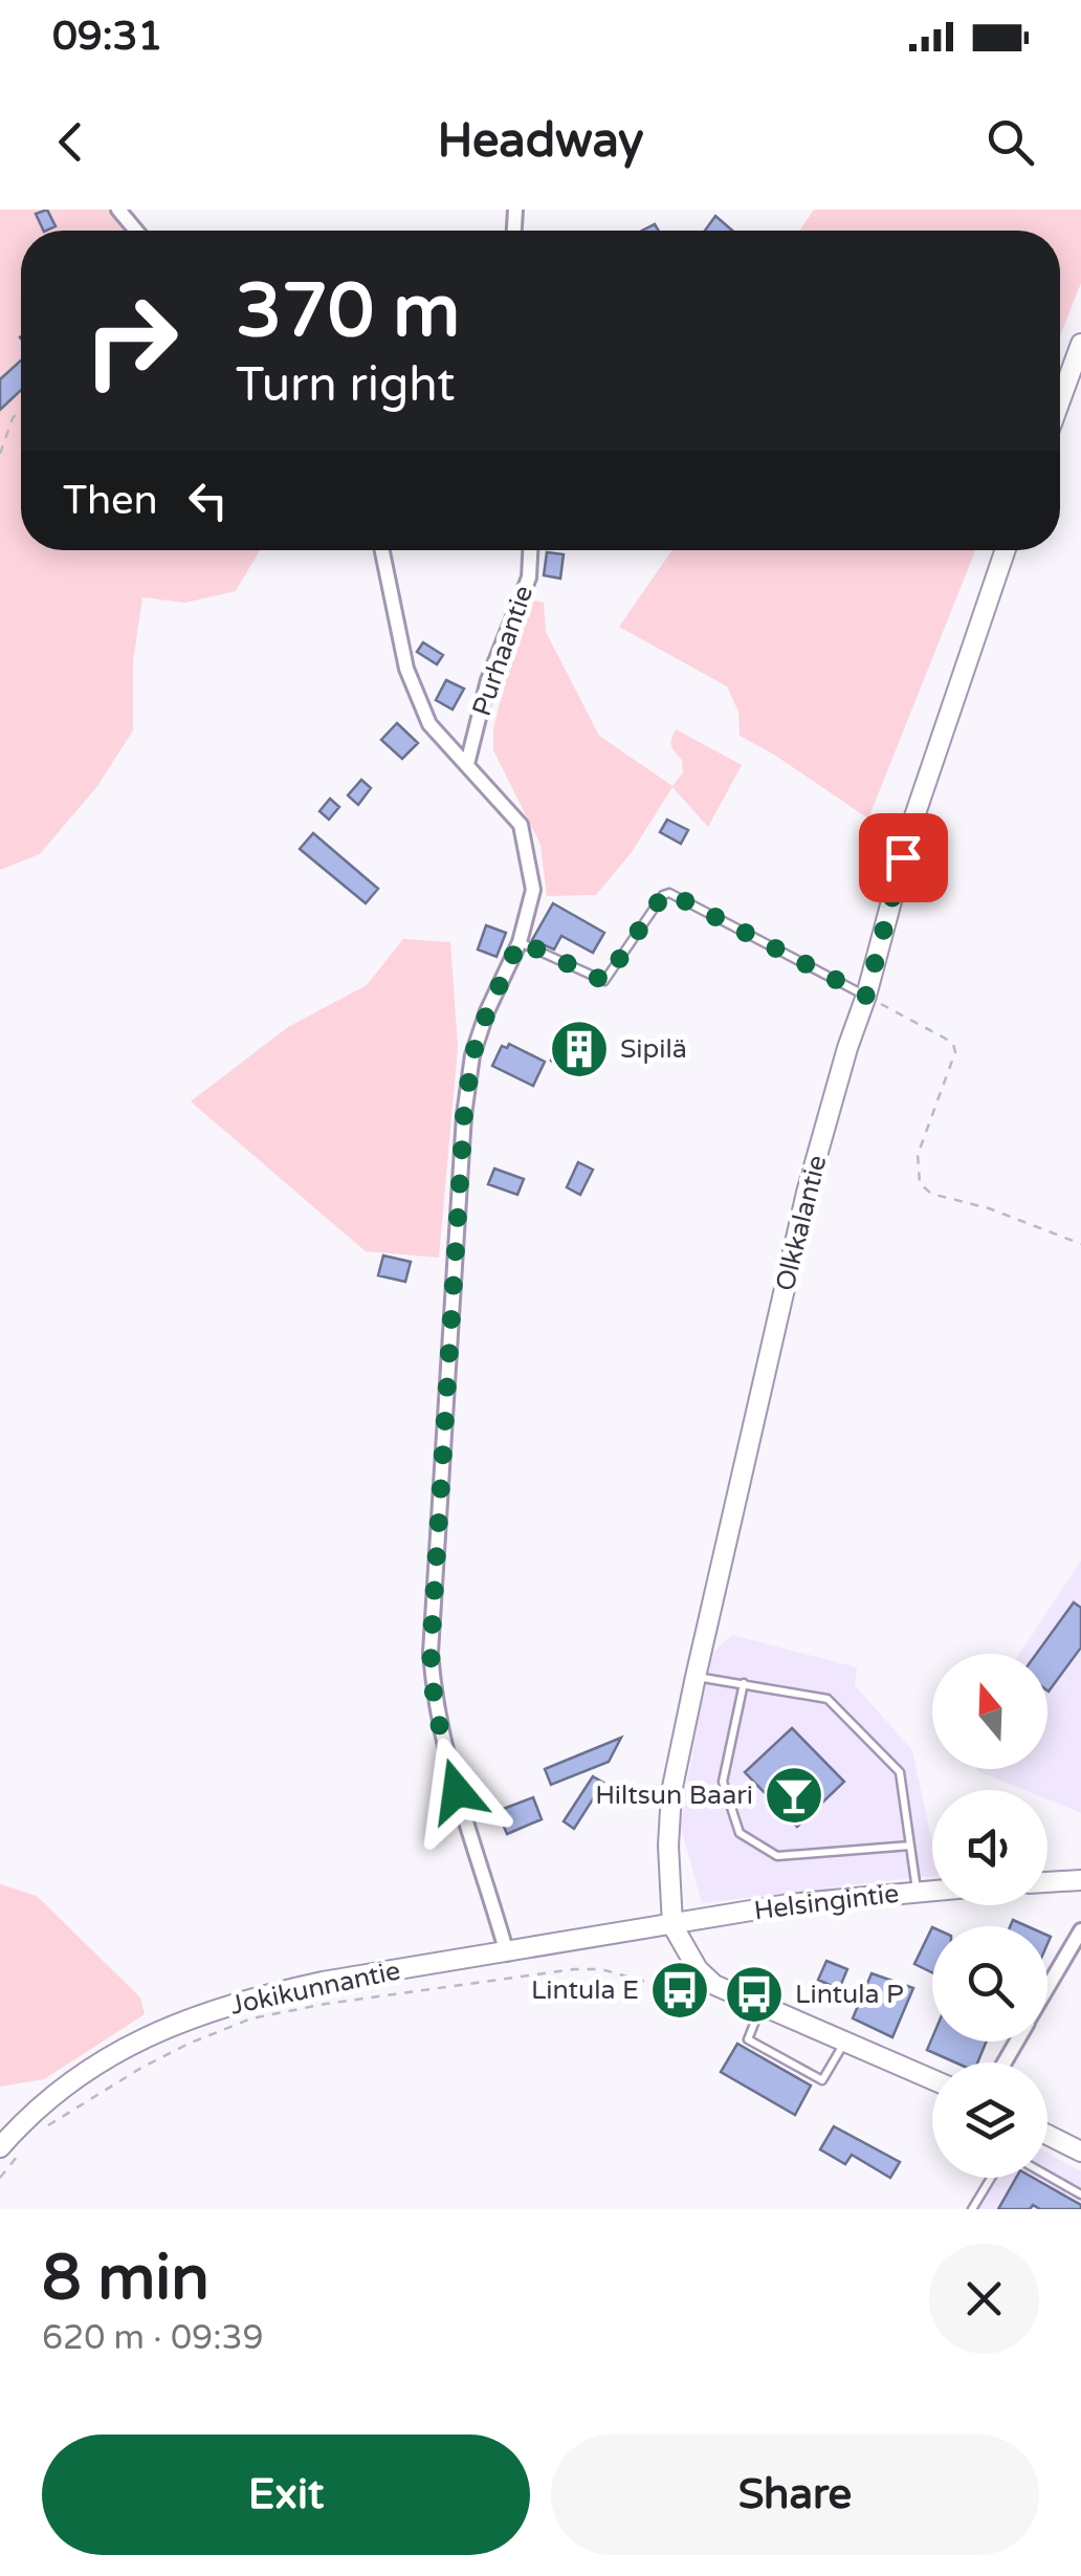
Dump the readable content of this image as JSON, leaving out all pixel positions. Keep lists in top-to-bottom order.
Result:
{
  "streets": {
    "street": [
      "Purhaantie",
      "Olkkalantie",
      "Helsingintie",
      "Jokikunnantie"
    ]
  },
  "crossings": [
    ["Olkkalantie", "Helsingintie"],
    ["Olkkalantie", "Jokikunnantie"],
    ["Helsingintie", "Jokikunnantie"]
  ],
  "places": {
    "building": ["Sipilä"],
    "bar": ["Hiltsun Baari"],
    "bus stop": ["Lintula E", "Lintula P"]
  },
  "north": "top",
  "page": {
    "status": "09:31",
    "header": "Headway",
    "turn": ["370 m", "Turn right"],
    "then": "Then",
    "heading": ["8 min", "620 m · 09:39"],
    "buttons": ["Exit", "Share"]
  }
}
